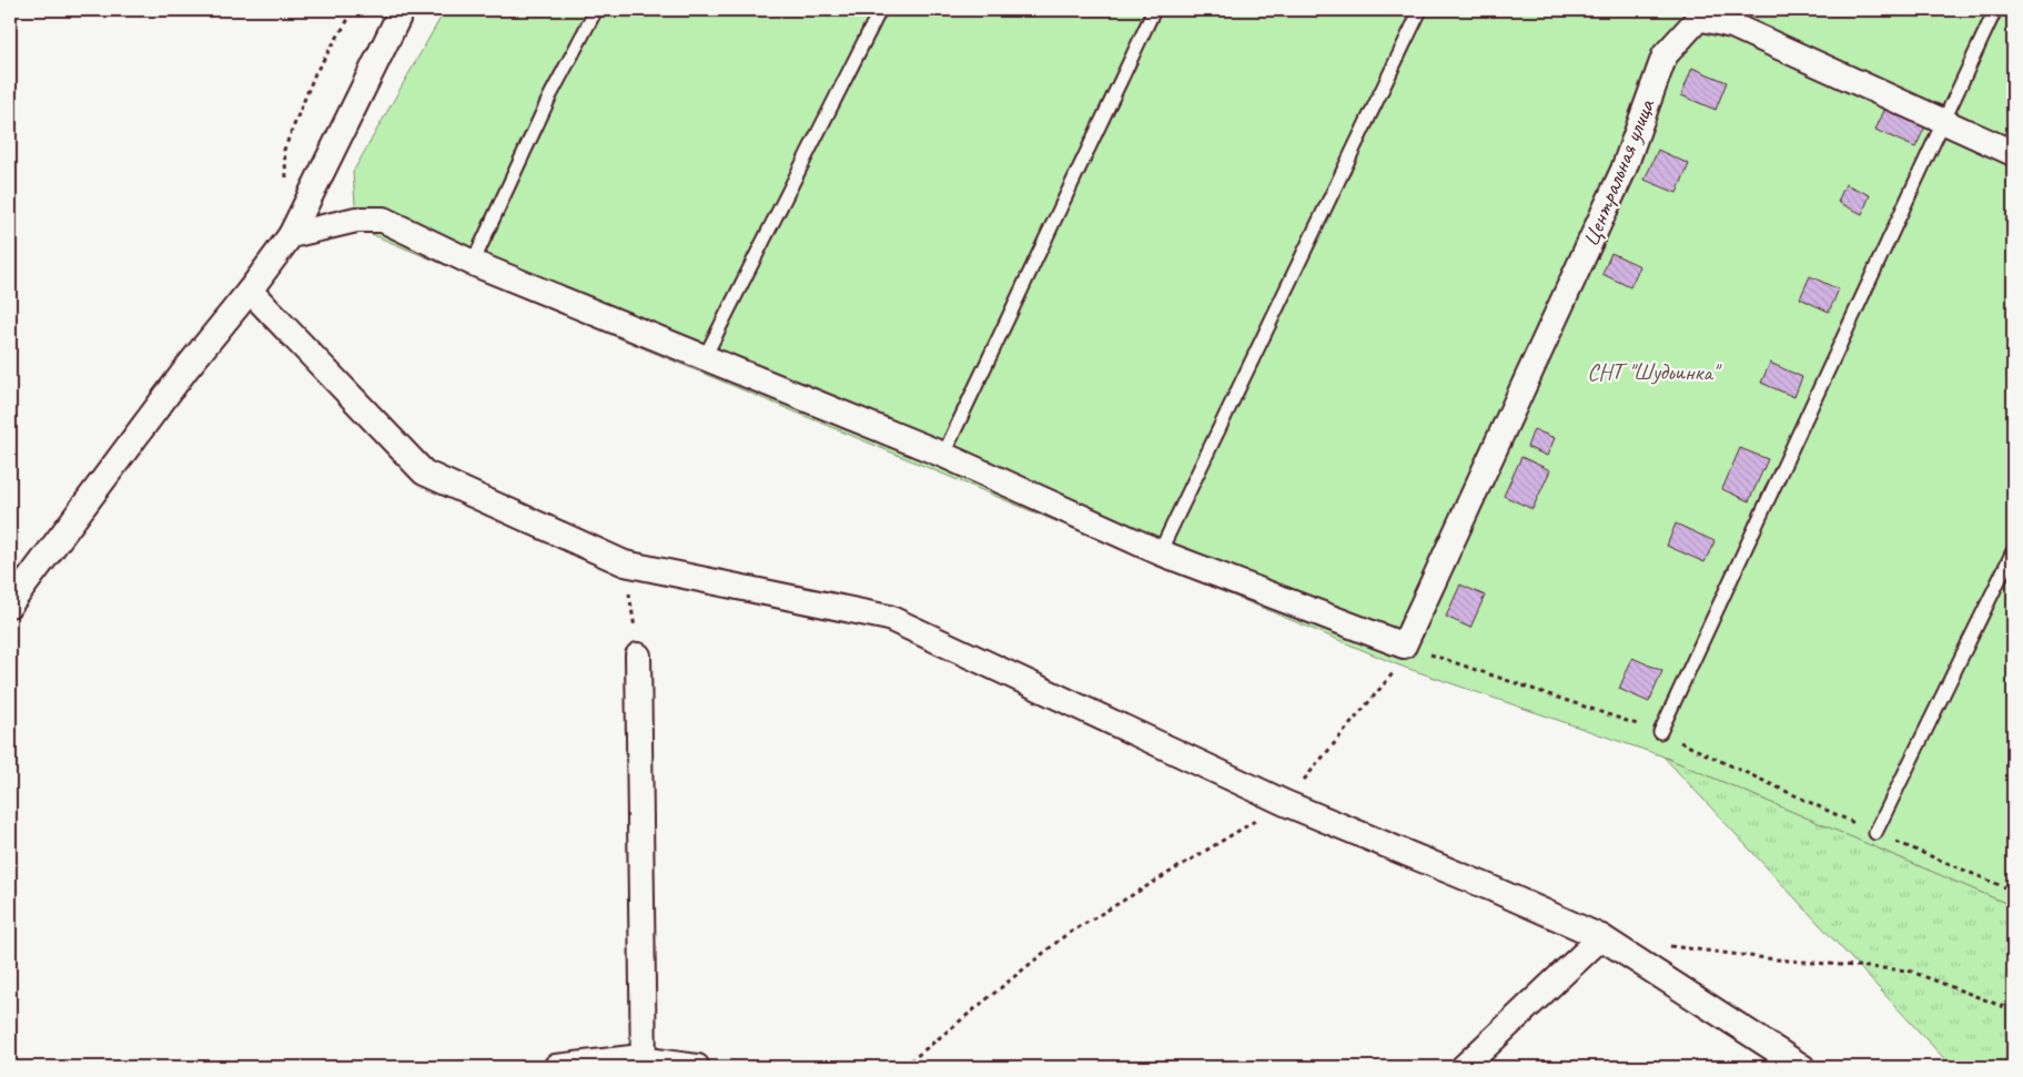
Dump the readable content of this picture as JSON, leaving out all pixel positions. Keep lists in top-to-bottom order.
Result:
{
  "streets": {
    "street": ["Центральная улица"]
  },
  "parks": ["СНТ \"Шудьинка\""]
}
